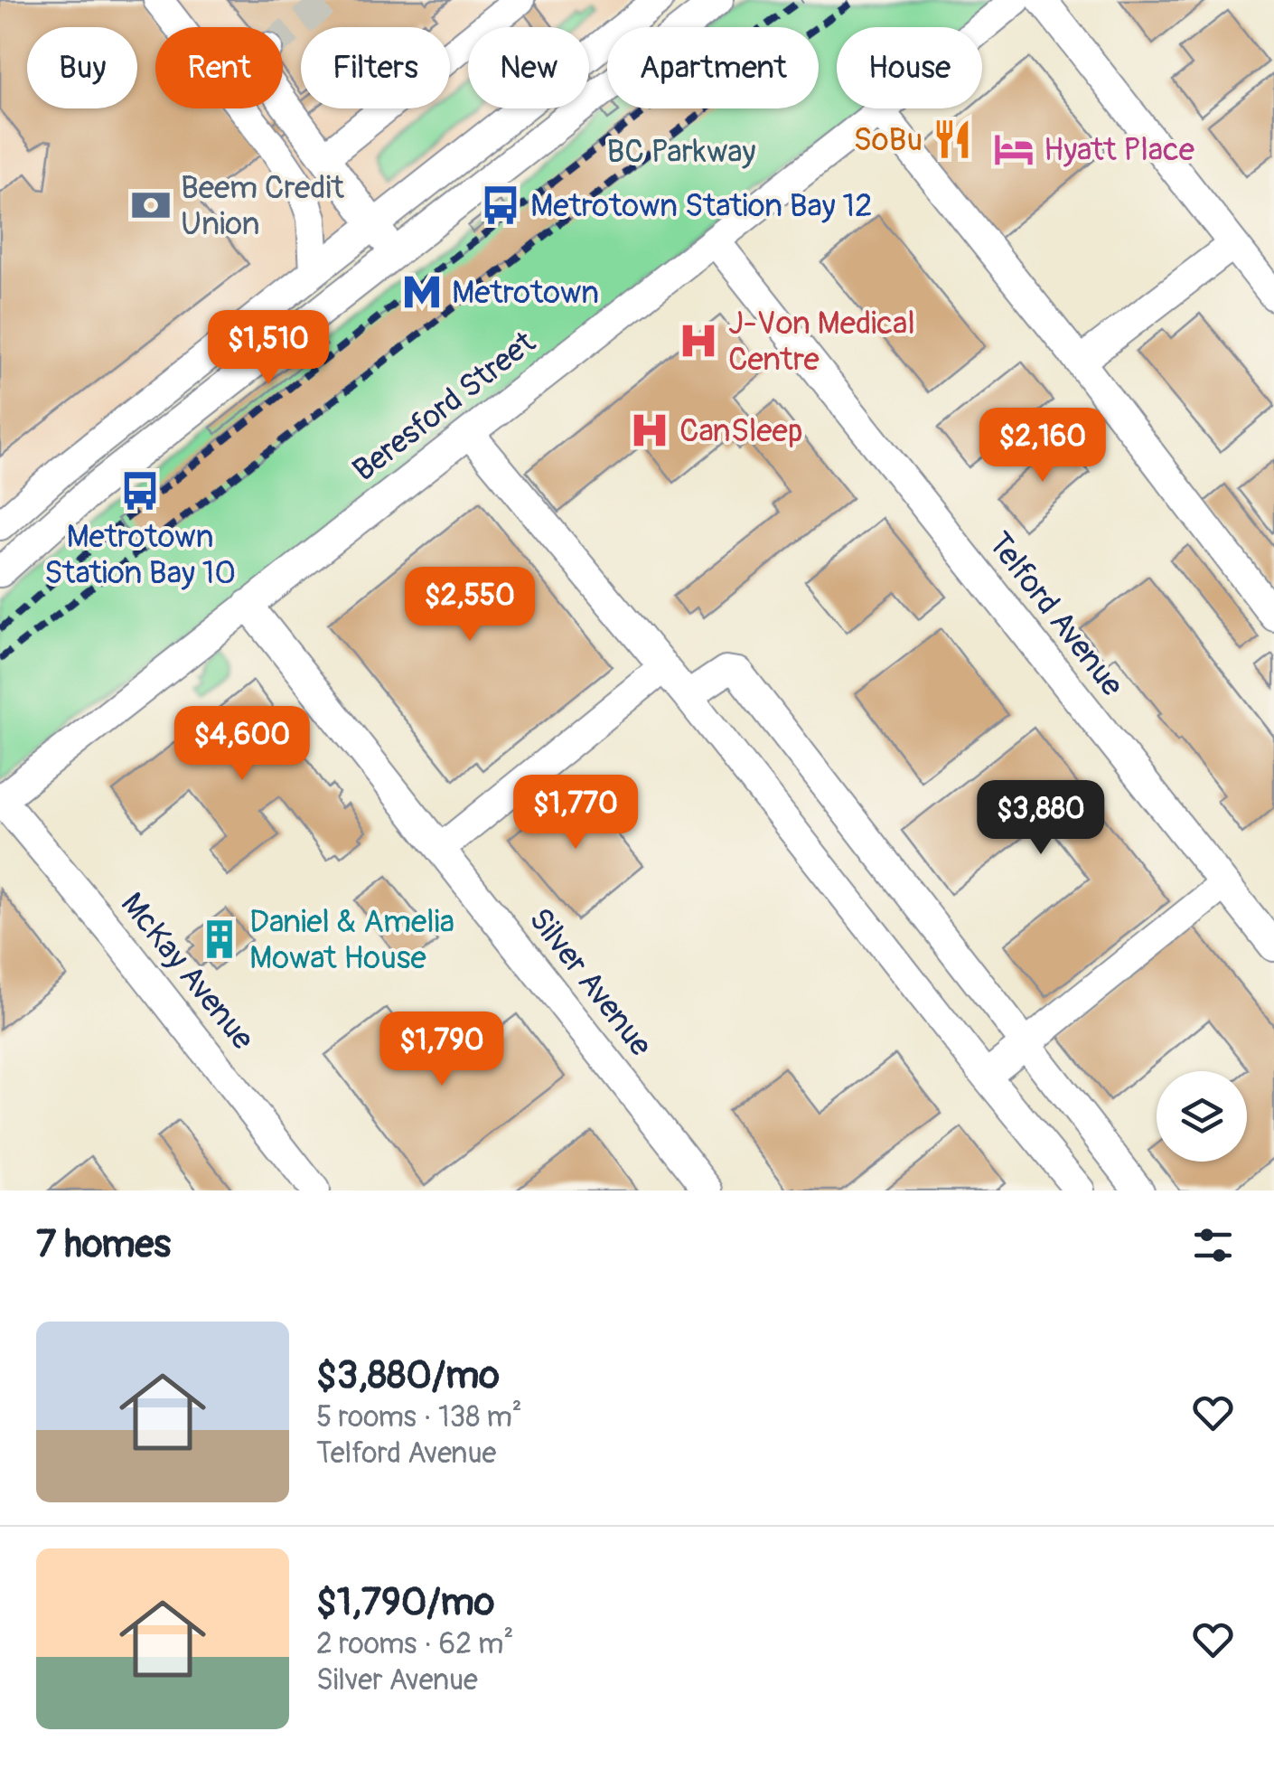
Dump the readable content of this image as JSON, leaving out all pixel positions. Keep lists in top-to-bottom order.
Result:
{
  "streets": {
    "street": [
      "Beresford Street",
      "Telford Avenue",
      "McKay Avenue",
      "Silver Avenue"
    ]
  },
  "crossings": [
    ["Beresford Street", "Telford Avenue"],
    ["Beresford Street", "McKay Avenue"],
    ["Beresford Street", "Silver Avenue"]
  ],
  "parks": ["BC Parkway"],
  "places": {
    "restaurant": ["SoBu"],
    "hotel": ["Hyatt Place"],
    "bank": ["Beem Credit Union"],
    "bus stop": ["Metrotown Station Bay 12", "Metrotown Station Bay 10"],
    "metro station": ["Metrotown"],
    "hospital": ["J-Von Medical Centre", "CanSleep"],
    "building": ["Daniel & Amelia Mowat House"]
  },
  "page": {
    "chip": [
      "Buy",
      "Rent",
      "Filters",
      "New",
      "Apartment",
      "House"
    ],
    "price": [
      "$1,510",
      "$2,160",
      "$2,550",
      "$4,600",
      "$1,770",
      "$3,880",
      "$1,790"
    ],
    "heading": "7 homes",
    "list": [
      {
        "name": "$3,880/mo",
        "note": "5 rooms · 138 m² · Telford Avenue"
      },
      {
        "name": "$1,790/mo",
        "note": "2 rooms · 62 m² · Silver Avenue"
      }
    ]
  }
}
